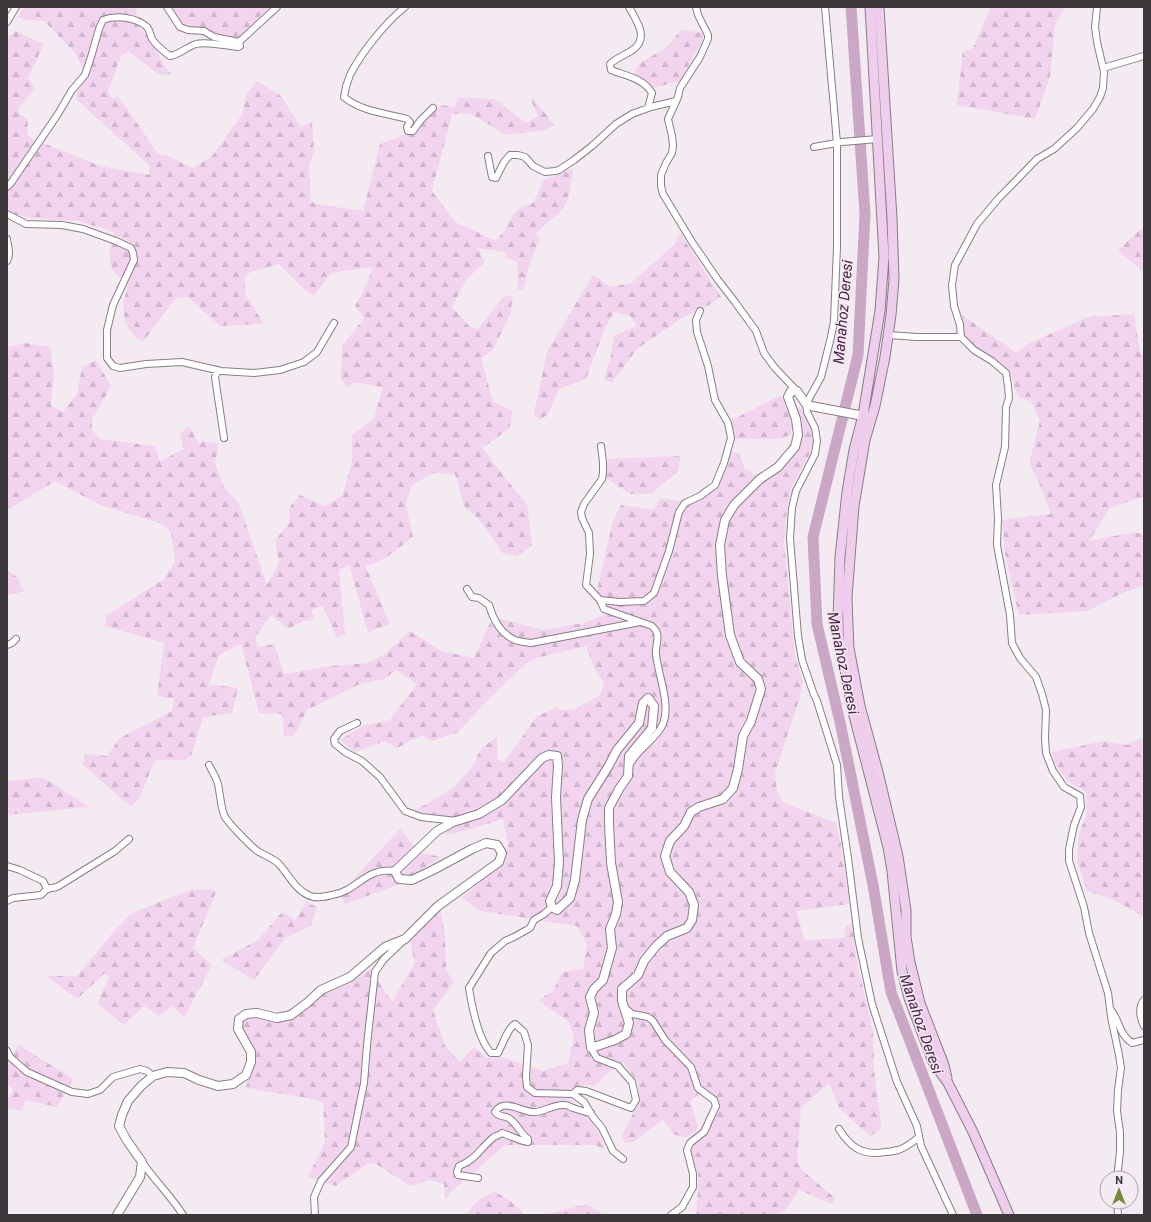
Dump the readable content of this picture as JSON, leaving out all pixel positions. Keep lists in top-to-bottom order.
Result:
{
  "water": ["Manahoz Deresi"],
  "north": "top"
}
